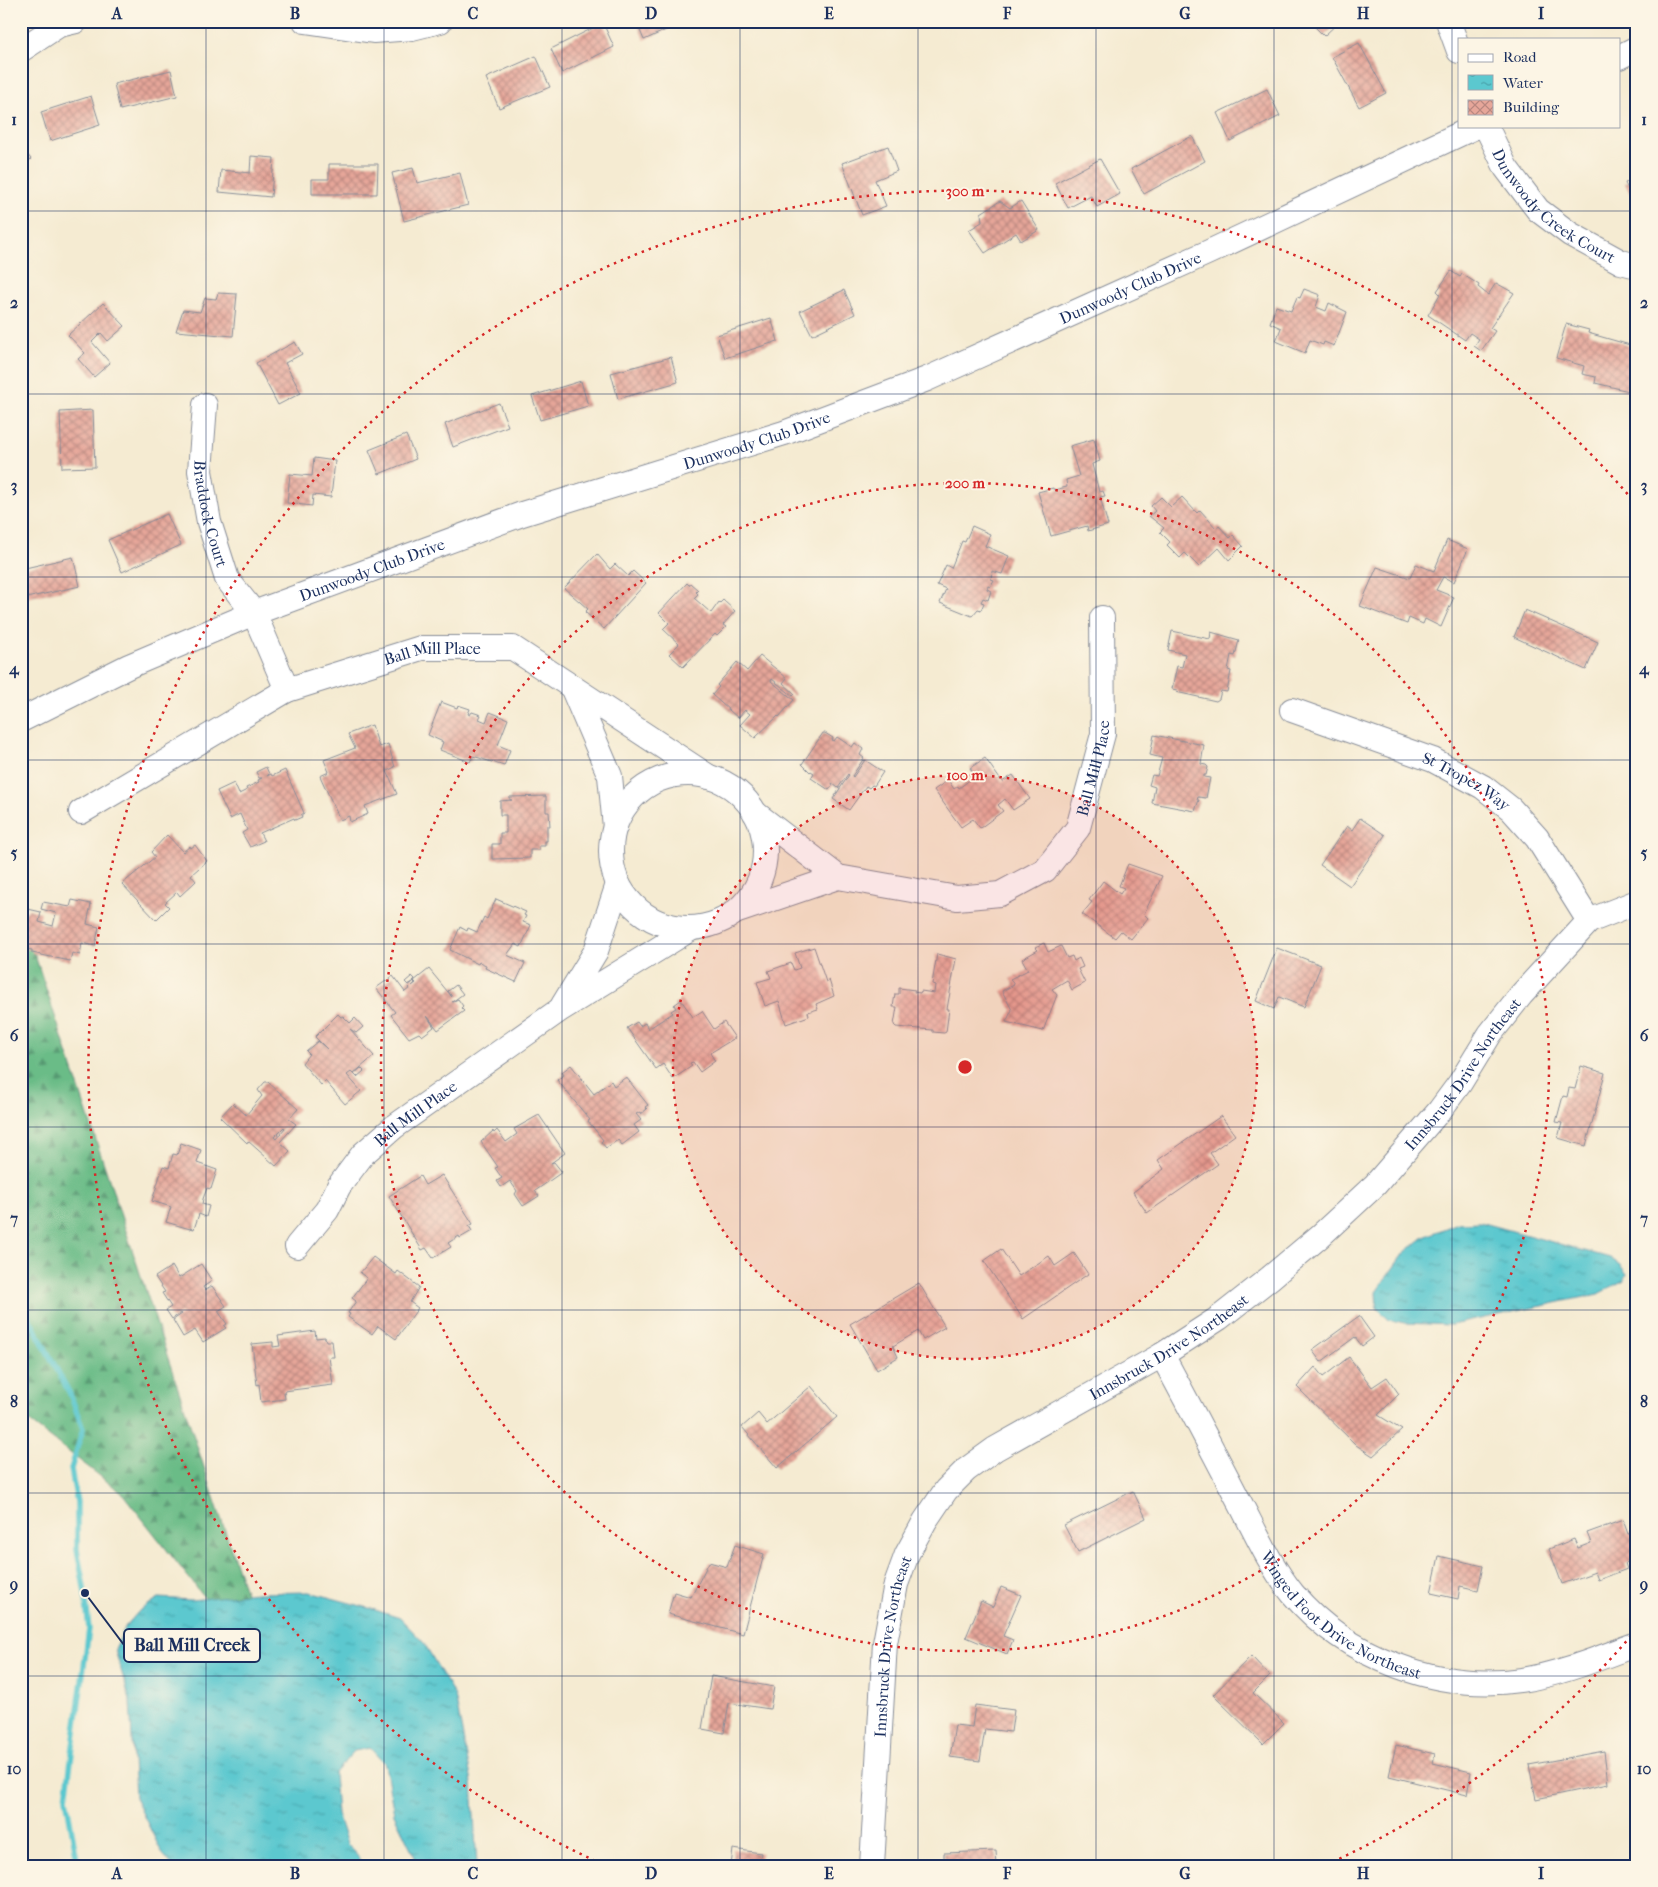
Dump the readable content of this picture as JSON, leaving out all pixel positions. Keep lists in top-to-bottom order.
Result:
{
  "streets": {
    "street": [
      "Dunwoody Creek Court",
      "Dunwoody Club Drive",
      "Braddock Court",
      "Ball Mill Place",
      "St Tropez Way",
      "Innsbruck Drive Northeast",
      "Winged Foot Drive Northeast"
    ]
  },
  "crossings": [
    ["Dunwoody Club Drive", "Braddock Court"],
    ["St Tropez Way", "Innsbruck Drive Northeast"],
    ["Innsbruck Drive Northeast", "Winged Foot Drive Northeast"]
  ],
  "places": ["Ball Mill Creek"],
  "legend": ["Road", "Water", "Building"],
  "grid": {
    "columns": [
      "A",
      "B",
      "C",
      "D",
      "E",
      "F",
      "G",
      "H",
      "I"
    ],
    "rows": [
      "1",
      "2",
      "3",
      "4",
      "5",
      "6",
      "7",
      "8",
      "9",
      "10"
    ]
  },
  "rings": ["300 m", "200 m", "100 m"]
}
